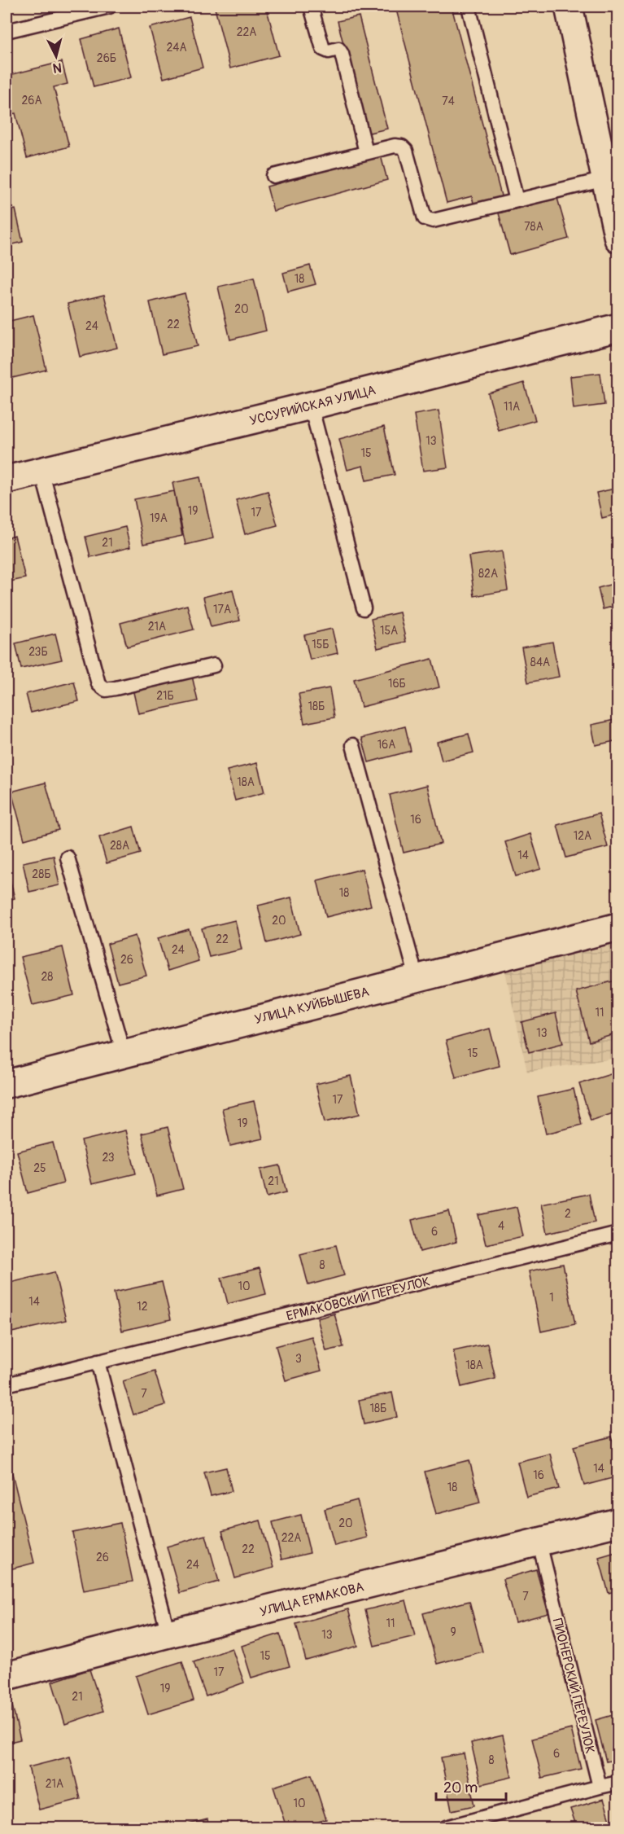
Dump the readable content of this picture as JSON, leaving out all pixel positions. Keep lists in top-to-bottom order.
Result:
{
  "streets": {
    "street": ["УССУРИЙСКАЯ УЛИЦА", "УЛИЦА КУЙБЫШЕВА", "УЛИЦА ЕРМАКОВА"],
    "lane": ["ЕРМАКОВСКИЙ ПЕРЕУЛОК", "ПИОНЕРСКИЙ ПЕРЕУЛОК"]
  },
  "crossings": [
    ["УЛИЦА ЕРМАКОВА", "ПИОНЕРСКИЙ ПЕРЕУЛОК"]
  ],
  "house_numbers": [
    "22А",
    "24А",
    "26Б",
    "26А",
    "74",
    "78А",
    "18",
    "20",
    "22",
    "24",
    "11А",
    "13",
    "15",
    "19",
    "17",
    "19А",
    "21",
    "82А",
    "17А",
    "21А",
    "15А",
    "15Б",
    "23Б",
    "84А",
    "16Б",
    "21Б",
    "18Б",
    "16А",
    "18А",
    "16",
    "12А",
    "28А",
    "14",
    "28Б",
    "18",
    "20",
    "22",
    "24",
    "26",
    "28",
    "11",
    "13",
    "15",
    "17",
    "19",
    "23",
    "25",
    "21",
    "2",
    "4",
    "6",
    "8",
    "10",
    "1",
    "14",
    "12",
    "3",
    "18А",
    "7",
    "18Б",
    "14",
    "16",
    "18",
    "20",
    "22А",
    "22",
    "26",
    "24",
    "7",
    "11",
    "9",
    "13",
    "15",
    "17",
    "19",
    "21",
    "6",
    "8",
    "21А",
    "10"
  ],
  "scale_bar": "20 m",
  "north": "bottom"
}
